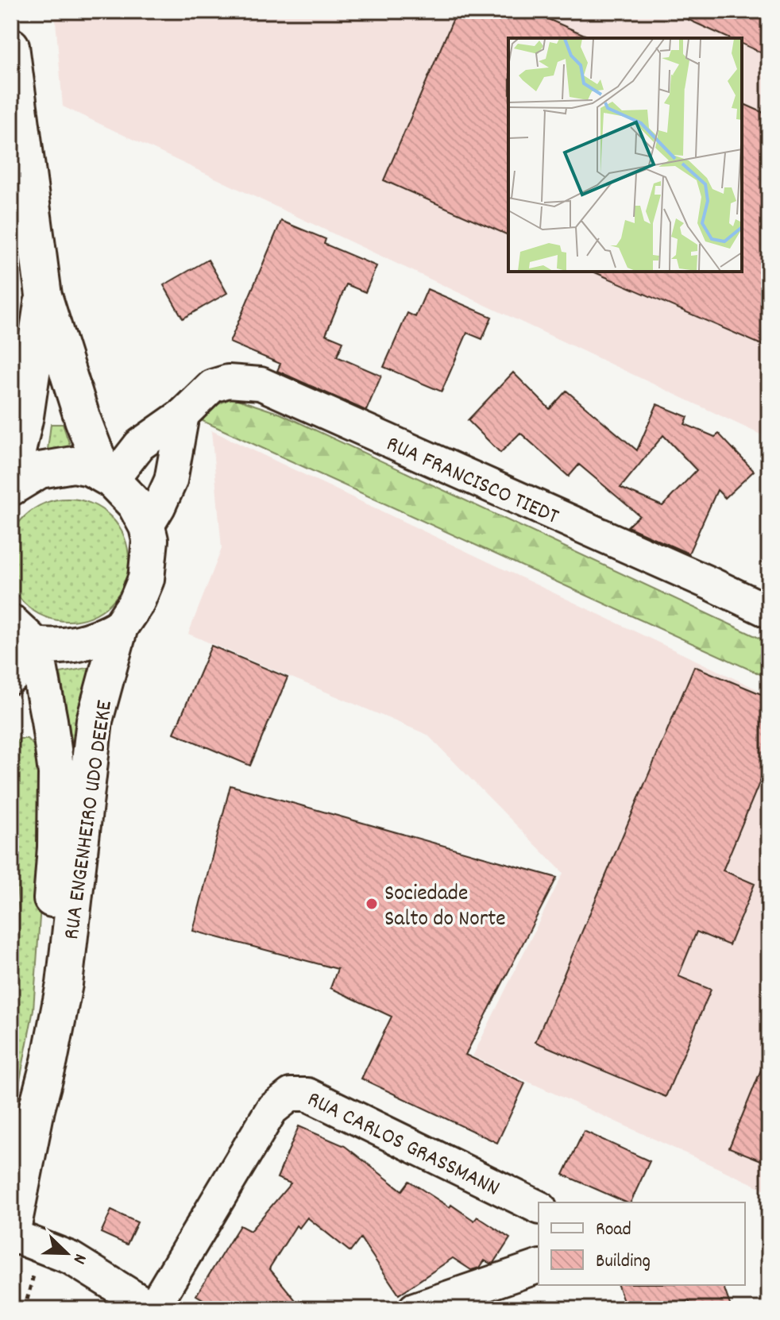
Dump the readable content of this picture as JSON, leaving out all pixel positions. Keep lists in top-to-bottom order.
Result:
{
  "streets": {
    "main road": ["RUA ENGENHEIRO UDO DEEKE"],
    "street": ["RUA FRANCISCO TIEDT", "RUA CARLOS GRASSMANN"]
  },
  "crossings": [
    ["RUA FRANCISCO TIEDT", "RUA ENGENHEIRO UDO DEEKE"]
  ],
  "places": ["Sociedade Salto do Norte"],
  "legend": ["Road", "Building"],
  "north": "bottom right"
}
